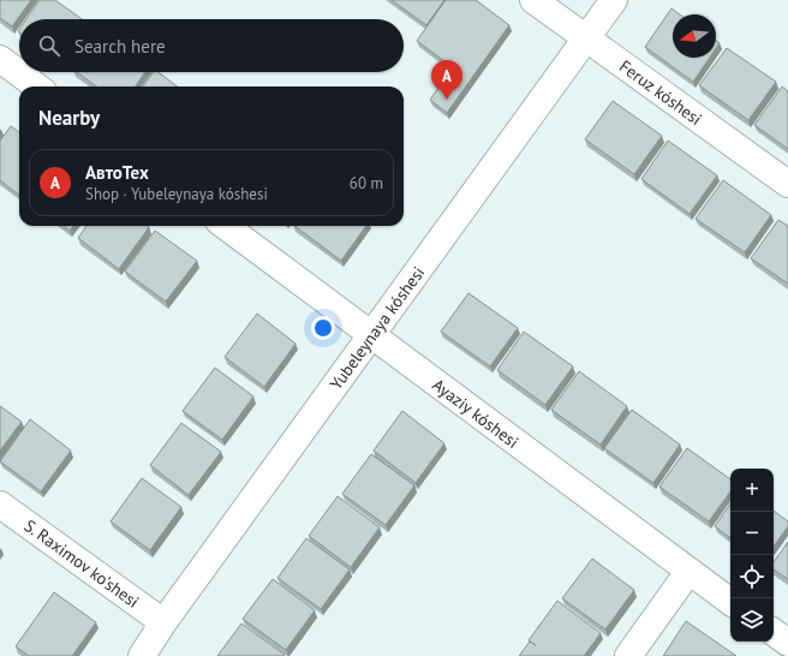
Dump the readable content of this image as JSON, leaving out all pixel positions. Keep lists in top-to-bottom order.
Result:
{
  "streets": {
    "street": [
      "Feruz kóshesi",
      "Yubeleynaya kóshesi",
      "Ayaziy kóshesi",
      "S. Raximov ko'shesi"
    ]
  },
  "crossings": [
    ["Feruz kóshesi", "Yubeleynaya kóshesi"],
    ["Yubeleynaya kóshesi", "Ayaziy kóshesi"],
    ["Yubeleynaya kóshesi", "S. Raximov ko'shesi"]
  ],
  "north": "left",
  "page": {
    "search": "Search here",
    "pins": "A",
    "heading": "Nearby",
    "list": [
      {
        "mark": "A",
        "name": "АвтоТех",
        "note": "Shop · Yubeleynaya kóshesi",
        "value": "60 m"
      }
    ],
    "map_buttons": ["+", "−"]
  }
}
